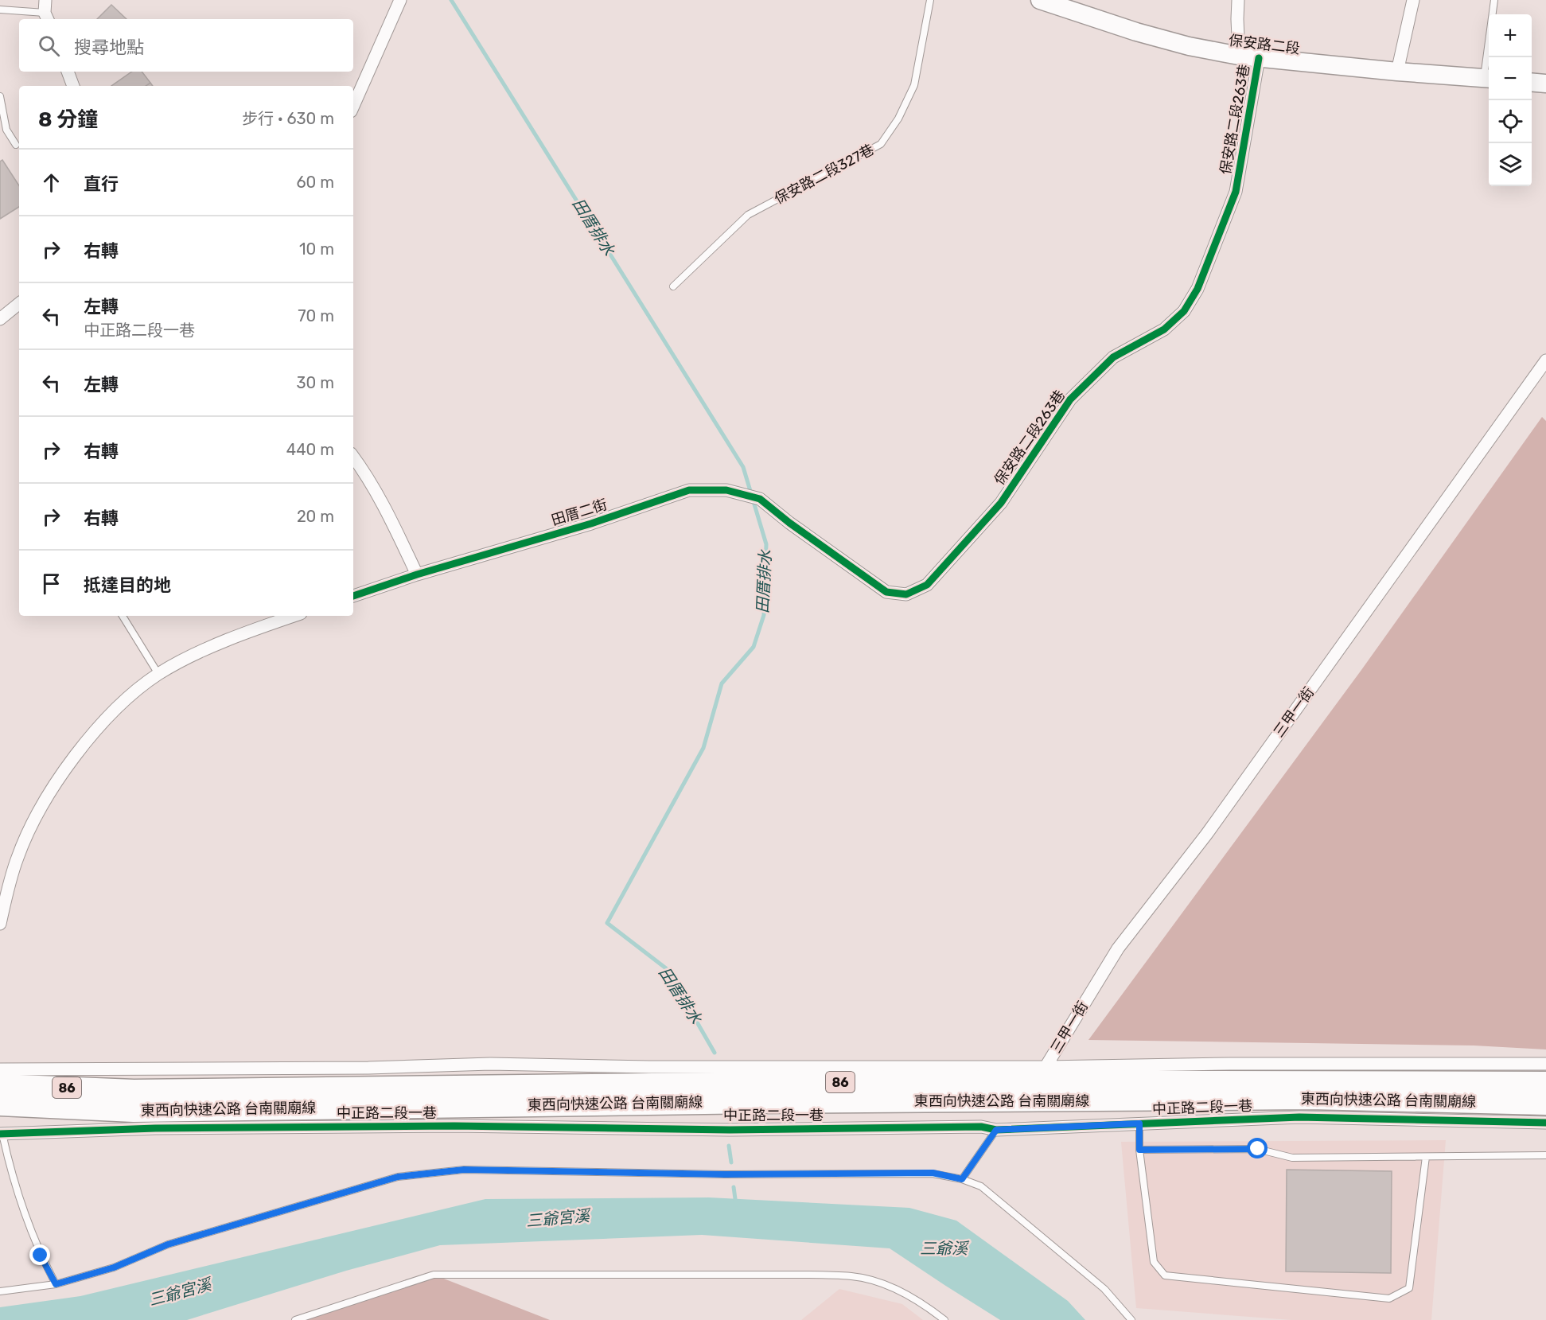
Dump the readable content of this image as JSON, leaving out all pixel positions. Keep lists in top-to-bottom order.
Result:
{
  "streets": {
    "highway": ["86", "東西向快速公路 台南關廟線"],
    "street": [
      "保安路二段",
      "保安路二段263巷",
      "田厝二街",
      "三甲一街",
      "中正路二段一巷"
    ],
    "lane": ["保安路二段327巷"]
  },
  "crossings": [
    ["保安路二段", "保安路二段263巷"],
    ["保安路二段263巷", "田厝二街"]
  ],
  "water": ["田厝排水", "三爺宮溪", "三爺溪"],
  "page": {
    "map_buttons": ["+", "−"],
    "search": "搜尋地點",
    "heading": ["8 分鐘", "步行 · 630 m"],
    "list": [
      ["直行", "60 m"],
      ["右轉", "10 m"],
      ["左轉", "中正路二段一巷", "70 m"],
      ["左轉", "30 m"],
      ["右轉", "440 m"],
      ["右轉", "20 m"],
      "抵達目的地"
    ]
  }
}
